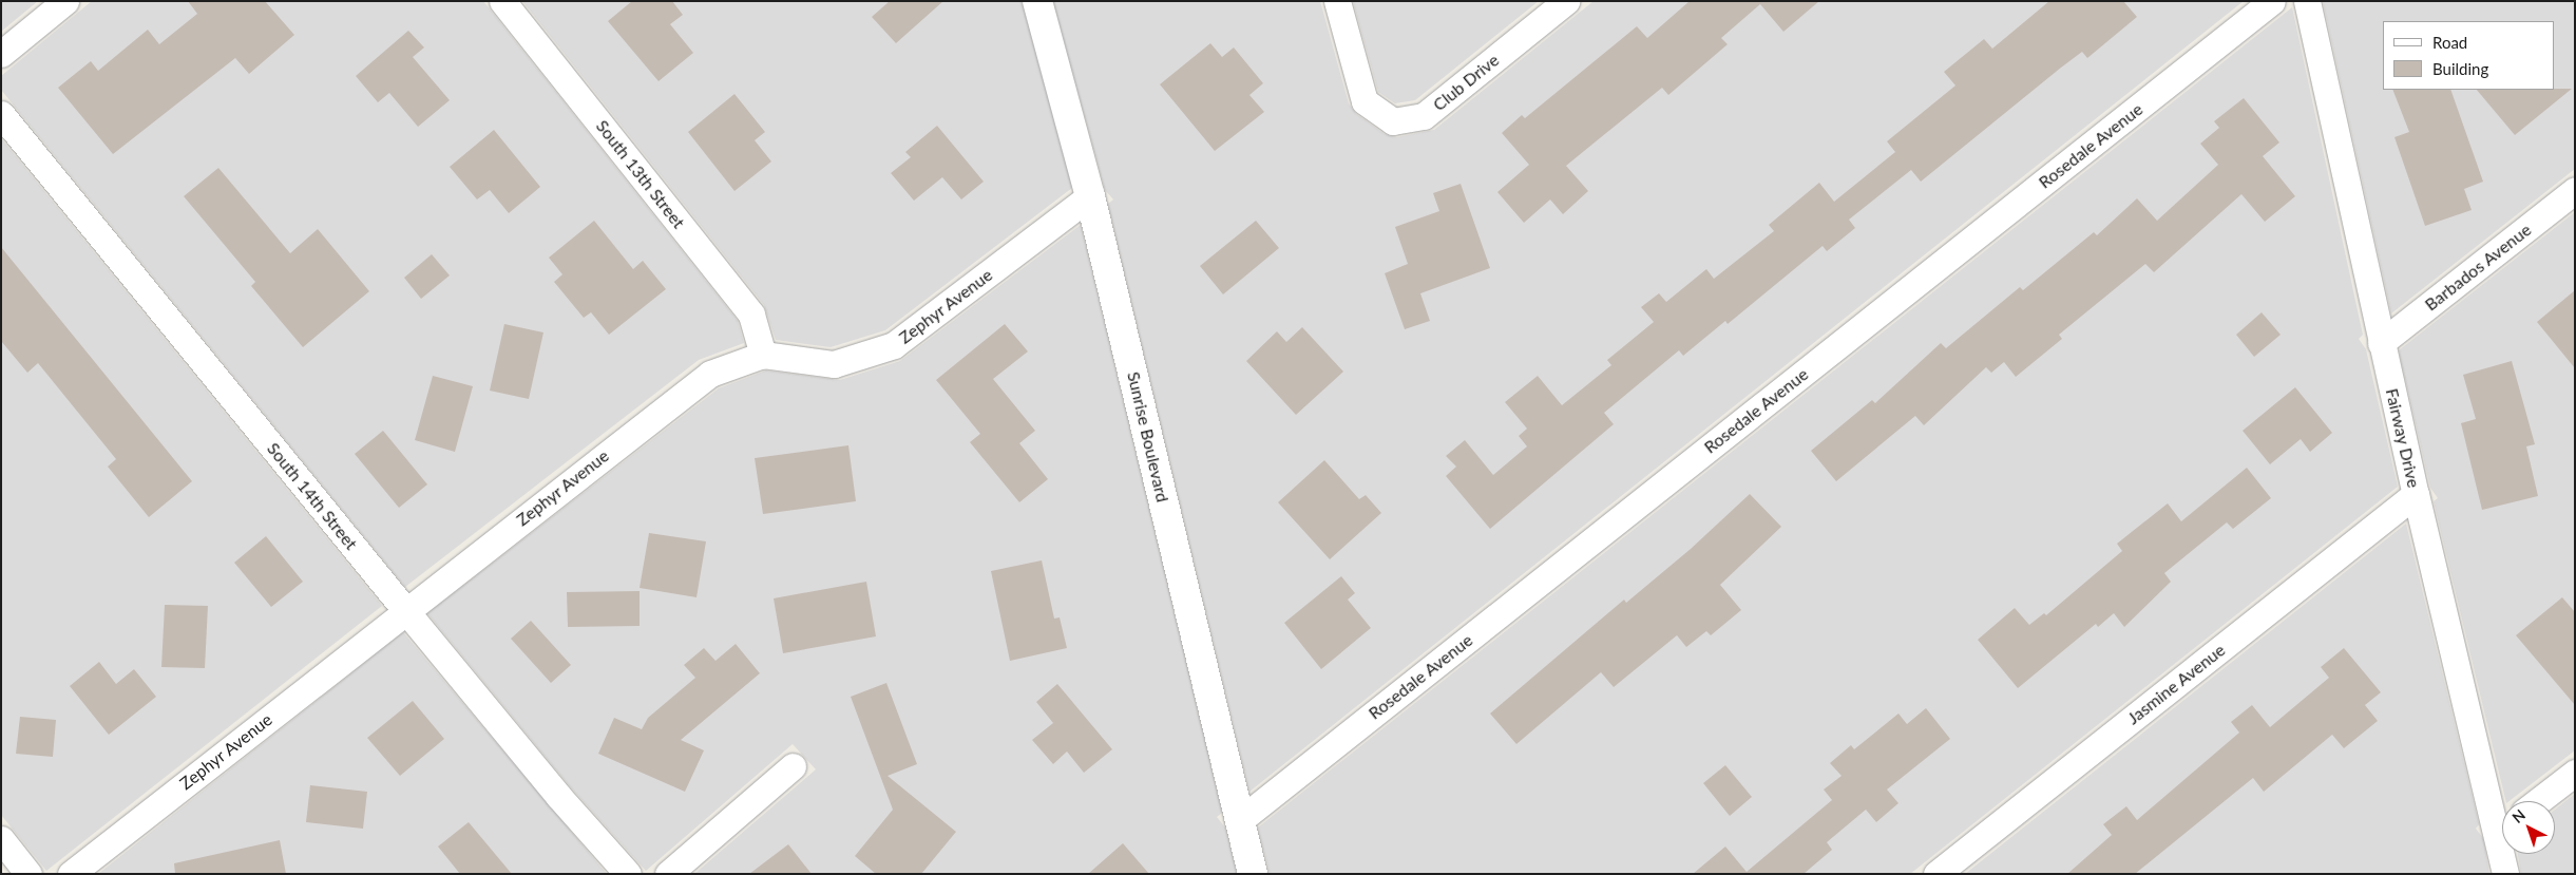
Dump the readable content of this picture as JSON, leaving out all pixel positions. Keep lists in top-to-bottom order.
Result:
{
  "streets": {
    "street": [
      "Club Drive",
      "Rosedale Avenue",
      "South 13th Street",
      "Barbados Avenue",
      "Zephyr Avenue",
      "Sunrise Boulevard",
      "Fairway Drive",
      "South 14th Street",
      "Jasmine Avenue"
    ]
  },
  "crossings": [
    ["Rosedale Avenue", "Sunrise Boulevard"],
    ["South 13th Street", "Zephyr Avenue"],
    ["Barbados Avenue", "Fairway Drive"],
    ["Zephyr Avenue", "Sunrise Boulevard"],
    ["Zephyr Avenue", "South 14th Street"],
    ["Fairway Drive", "Jasmine Avenue"]
  ],
  "legend": ["Road", "Building"],
  "north": "top left"
}
